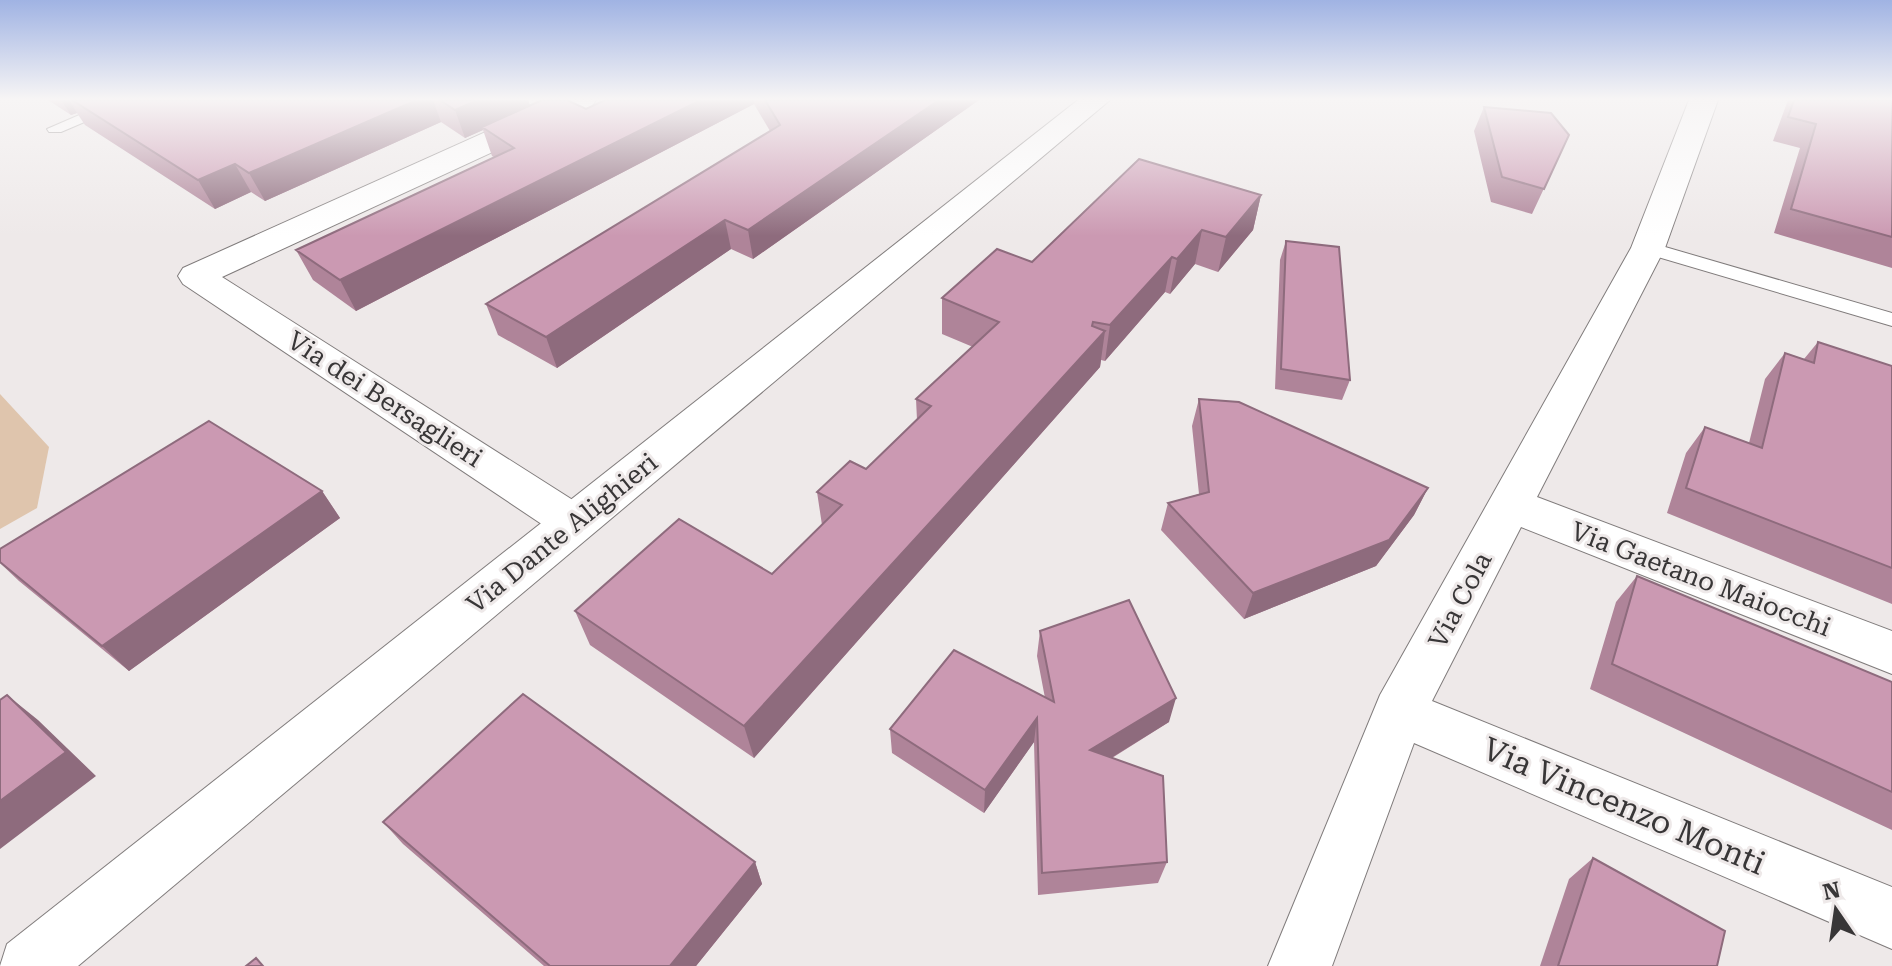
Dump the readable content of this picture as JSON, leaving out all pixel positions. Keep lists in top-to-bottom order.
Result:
{
  "streets": {
    "street": [
      "Via dei Bersaglieri",
      "Via Dante Alighieri",
      "Via Gaetano Maiocchi",
      "Via Cola",
      "Via Vincenzo Monti"
    ]
  },
  "crossings": [
    ["Via dei Bersaglieri", "Via Dante Alighieri"],
    ["Via Gaetano Maiocchi", "Via Cola"],
    ["Via Cola", "Via Vincenzo Monti"]
  ],
  "north": "top"
}
